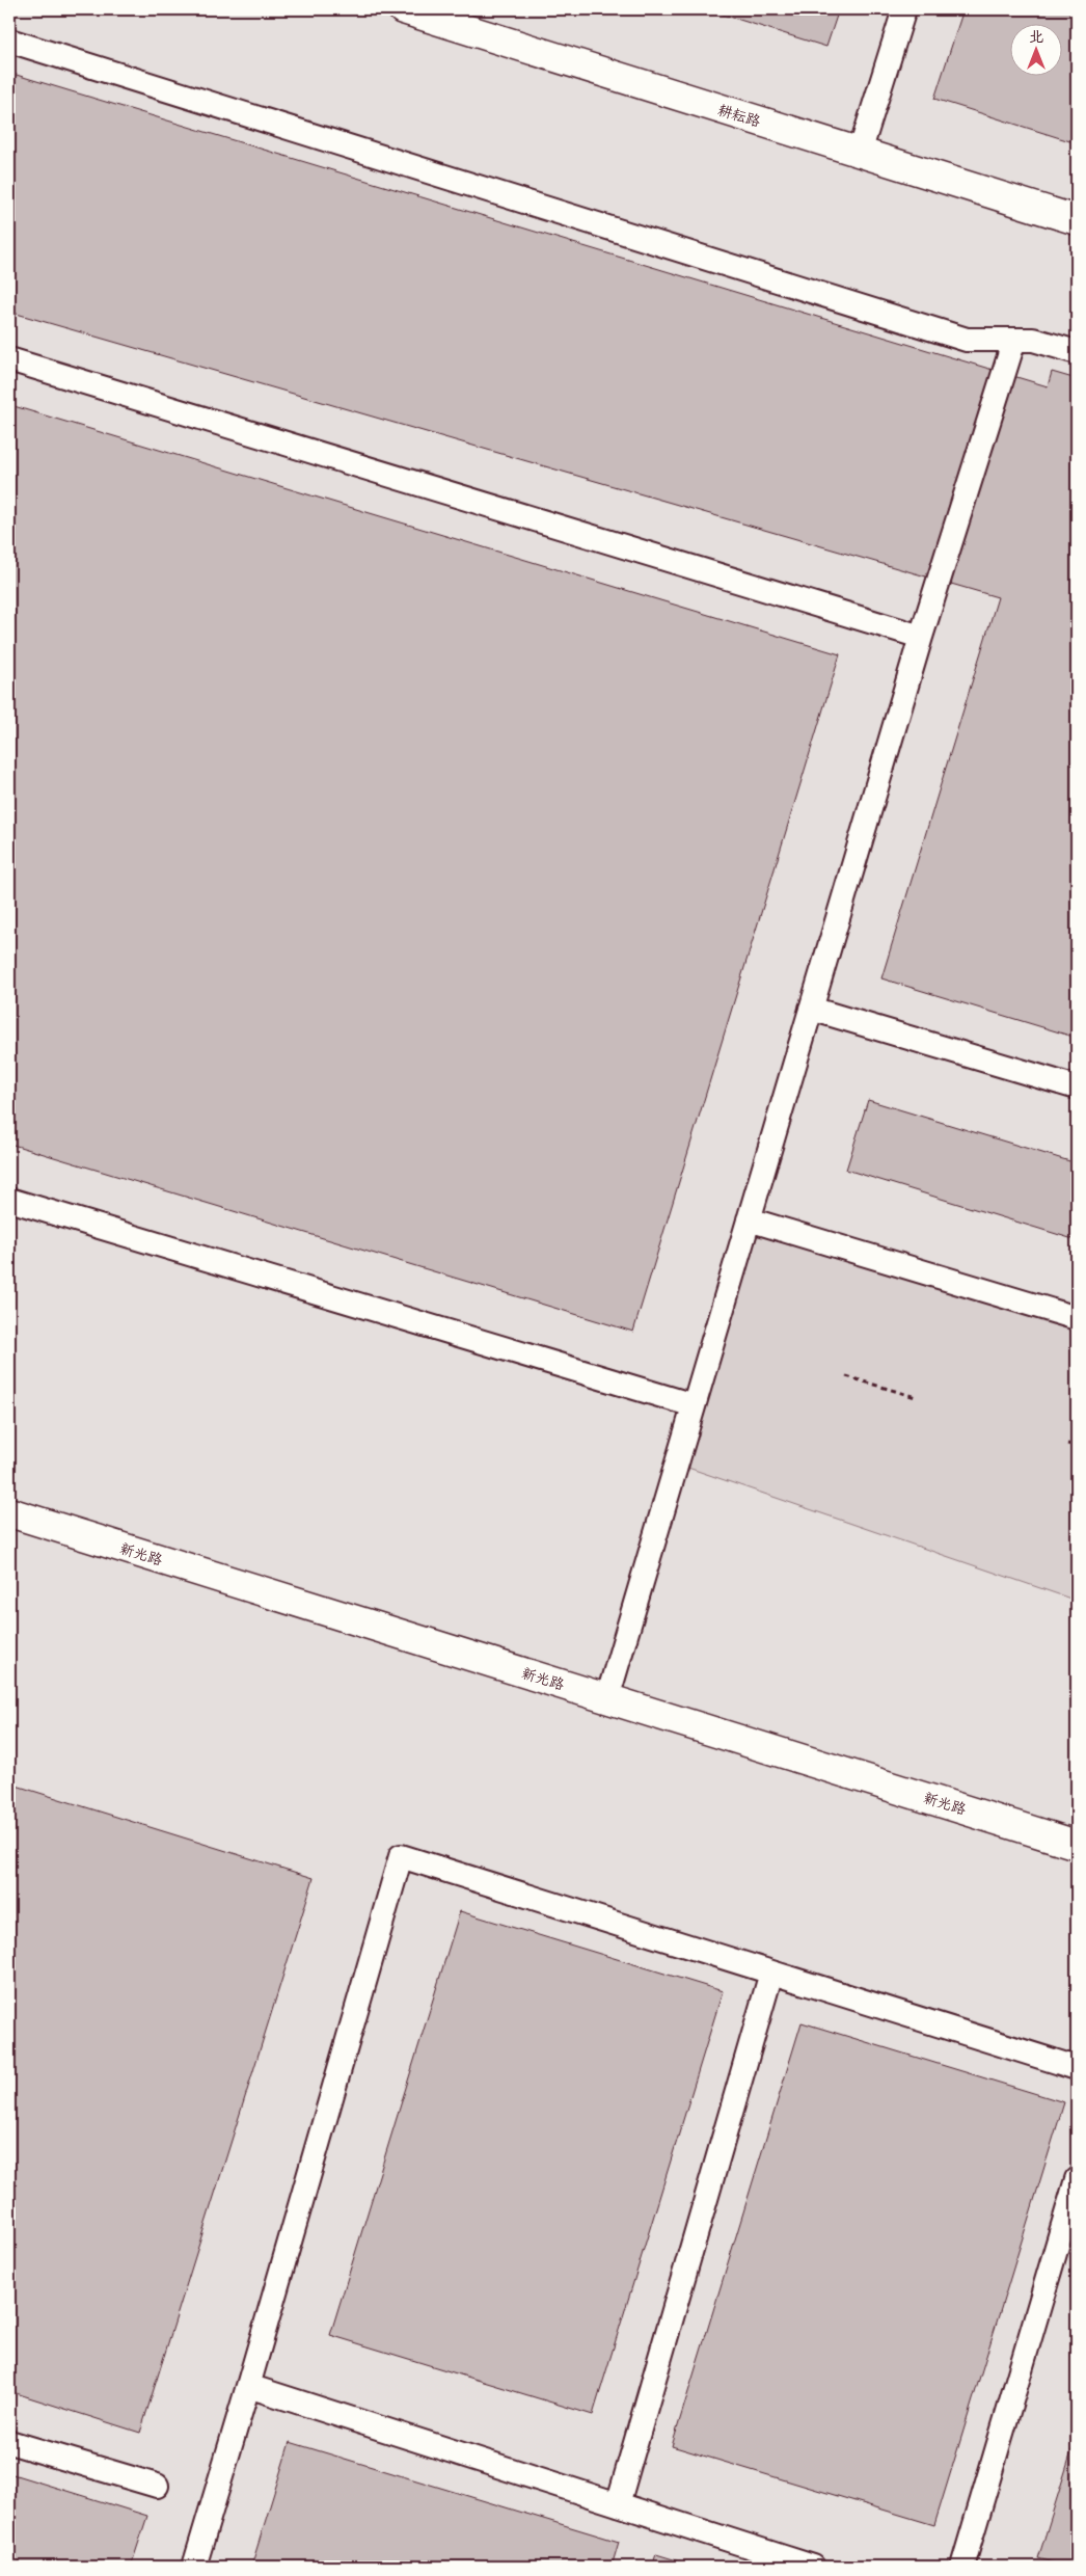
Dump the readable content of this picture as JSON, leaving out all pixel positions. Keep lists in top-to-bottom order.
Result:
{
  "streets": {
    "street": ["耕耘路", "新光路"]
  },
  "north": "top"
}
